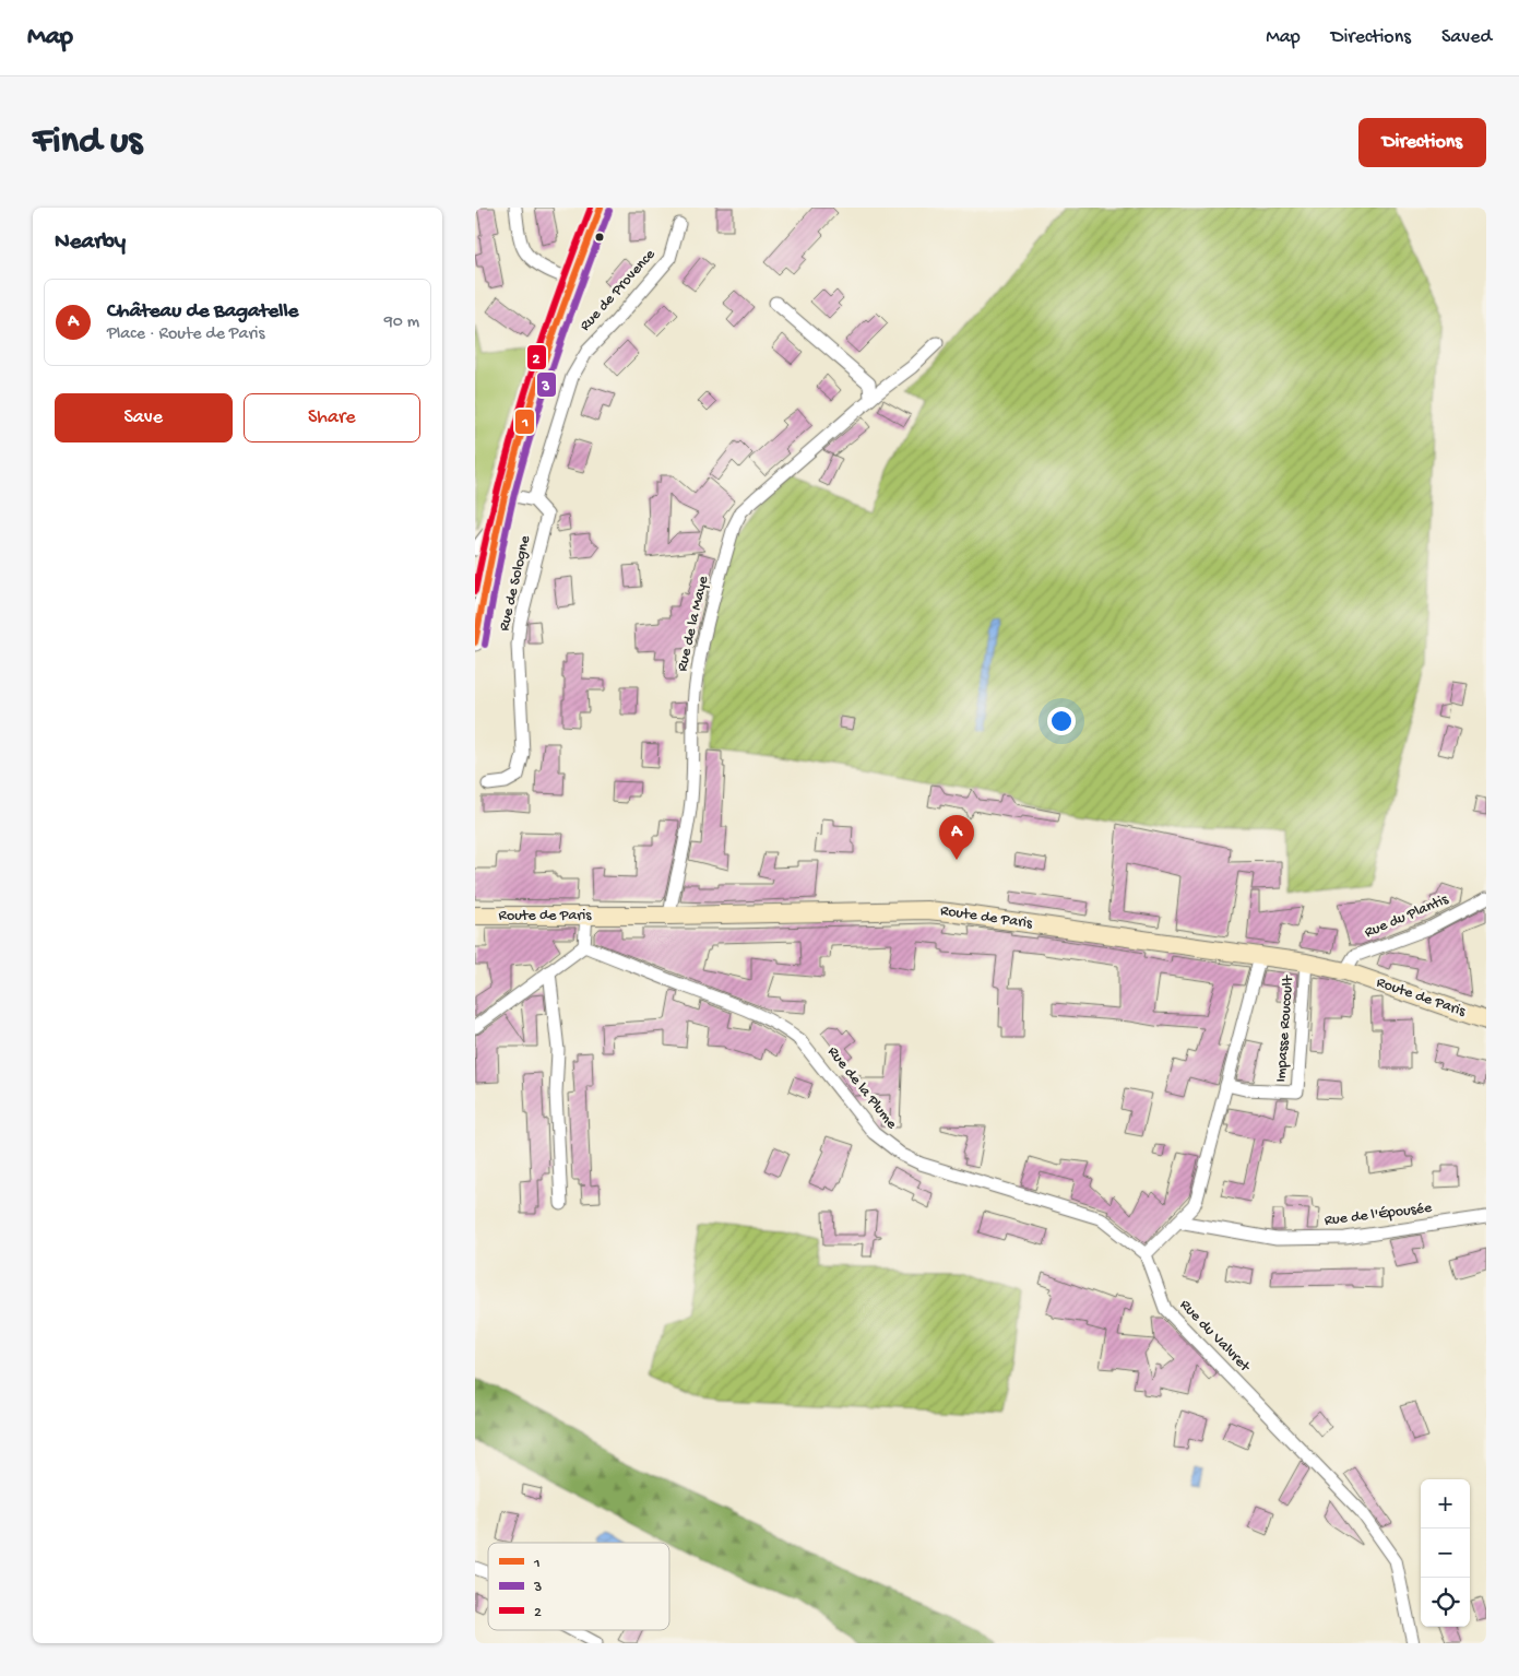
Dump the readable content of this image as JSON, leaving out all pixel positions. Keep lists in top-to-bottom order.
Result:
{
  "streets": {
    "main road": ["Route de Paris"],
    "street": [
      "Rue de Provence",
      "Rue de Sologne",
      "Rue de la Maye",
      "Rue du Plantis",
      "Impasse Roucoult",
      "Rue de la Plume",
      "Rue de l'Épousée",
      "Rue du Valvret"
    ]
  },
  "crossings": [
    ["Rue de Provence", "Rue de Sologne"],
    ["Rue de la Maye", "Route de Paris"],
    ["Route de Paris", "Rue du Plantis"],
    ["Route de Paris", "Impasse Roucoult"],
    ["Rue de la Plume", "Rue du Valvret"]
  ],
  "lines": ["transit line 1", "transit line 2", "transit line 3"],
  "legend": ["1", "3", "2"],
  "page": {
    "header": "Map",
    "nav": ["Map", "Directions", "Saved"],
    "buttons": [
      "Directions",
      ["Save", "Share"]
    ],
    "title": "Find us",
    "heading": "Nearby",
    "list": [
      {
        "mark": "A",
        "name": "Château de Bagatelle",
        "note": "Place · Route de Paris",
        "value": "90 m"
      }
    ],
    "pins": "A",
    "map_buttons": ["+", "−"]
  }
}
